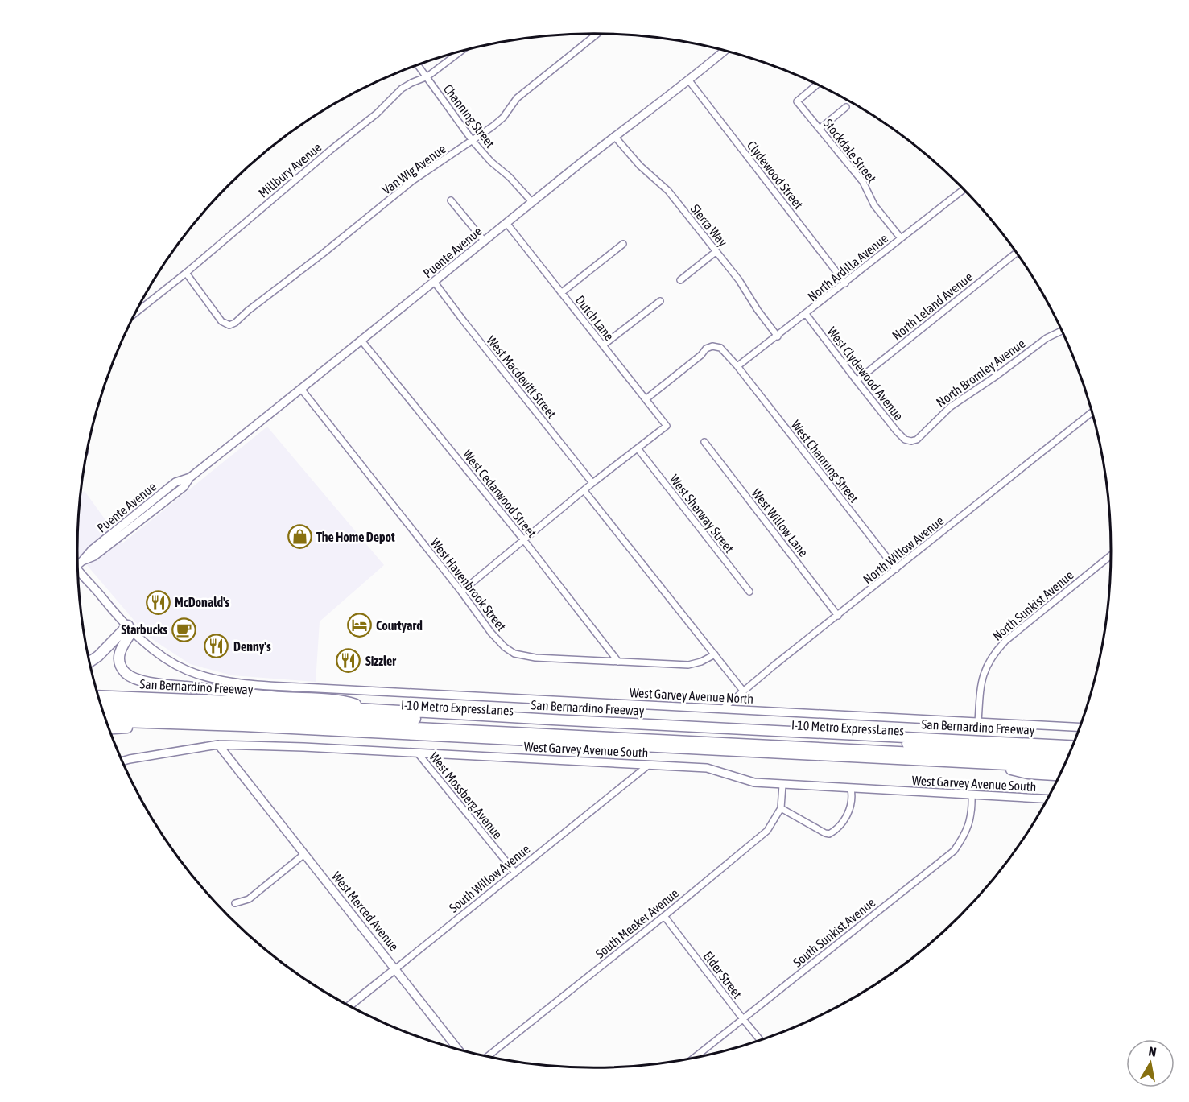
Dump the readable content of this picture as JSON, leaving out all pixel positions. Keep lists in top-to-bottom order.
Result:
{
  "streets": {
    "highway": ["San Bernardino Freeway", "I-10 Metro ExpressLanes"],
    "street": [
      "Channing Street",
      "Stockdale Street",
      "Van Wig Avenue",
      "Millbury Avenue",
      "Clydewood Street",
      "Sierra Way",
      "Puente Avenue",
      "North Ardilla Avenue",
      "North Leland Avenue",
      "Dutch Lane",
      "North Bromley Avenue",
      "West Clydewood Avenue",
      "West Macdevitt Street",
      "West Channing Street",
      "West Cedarwood Street",
      "West Sherway Street",
      "West Willow Lane",
      "North Willow Avenue",
      "West Havenbrook Street",
      "North Sunkist Avenue",
      "West Garvey Avenue North",
      "West Garvey Avenue South",
      "West Mossberg Avenue",
      "South Willow Avenue",
      "West Merced Avenue",
      "South Meeker Avenue",
      "South Sunkist Avenue",
      "Elder Street"
    ]
  },
  "crossings": [
    ["Channing Street", "Van Wig Avenue"],
    ["Channing Street", "Millbury Avenue"],
    ["Channing Street", "Puente Avenue"],
    ["Stockdale Street", "North Ardilla Avenue"],
    ["Van Wig Avenue", "Millbury Avenue"],
    ["Clydewood Street", "Puente Avenue"],
    ["Clydewood Street", "North Ardilla Avenue"],
    ["Sierra Way", "Puente Avenue"],
    ["Sierra Way", "North Ardilla Avenue"],
    ["Puente Avenue", "Dutch Lane"],
    ["Puente Avenue", "West Macdevitt Street"],
    ["Puente Avenue", "West Cedarwood Street"],
    ["Puente Avenue", "West Havenbrook Street"],
    ["North Ardilla Avenue", "West Clydewood Avenue"],
    ["North Ardilla Avenue", "West Channing Street"],
    ["North Leland Avenue", "West Clydewood Avenue"],
    ["Dutch Lane", "West Sherway Street"],
    ["North Bromley Avenue", "West Clydewood Avenue"],
    ["West Channing Street", "North Willow Avenue"],
    ["West Cedarwood Street", "West Havenbrook Street"],
    ["West Willow Lane", "North Willow Avenue"],
    ["North Willow Avenue", "West Garvey Avenue North"],
    ["North Sunkist Avenue", "West Garvey Avenue North"],
    ["West Garvey Avenue South", "West Mossberg Avenue"],
    ["West Garvey Avenue South", "South Willow Avenue"],
    ["West Garvey Avenue South", "West Merced Avenue"],
    ["West Garvey Avenue South", "South Meeker Avenue"],
    ["West Garvey Avenue South", "South Sunkist Avenue"],
    ["West Mossberg Avenue", "South Willow Avenue"],
    ["South Willow Avenue", "West Merced Avenue"],
    ["South Meeker Avenue", "Elder Street"],
    ["South Sunkist Avenue", "Elder Street"]
  ],
  "places": {
    "shop": ["The Home Depot"],
    "restaurant": ["McDonald's", "Denny's", "Sizzler"],
    "hotel": ["Courtyard"],
    "cafe": ["Starbucks"]
  },
  "north": "top"
}
